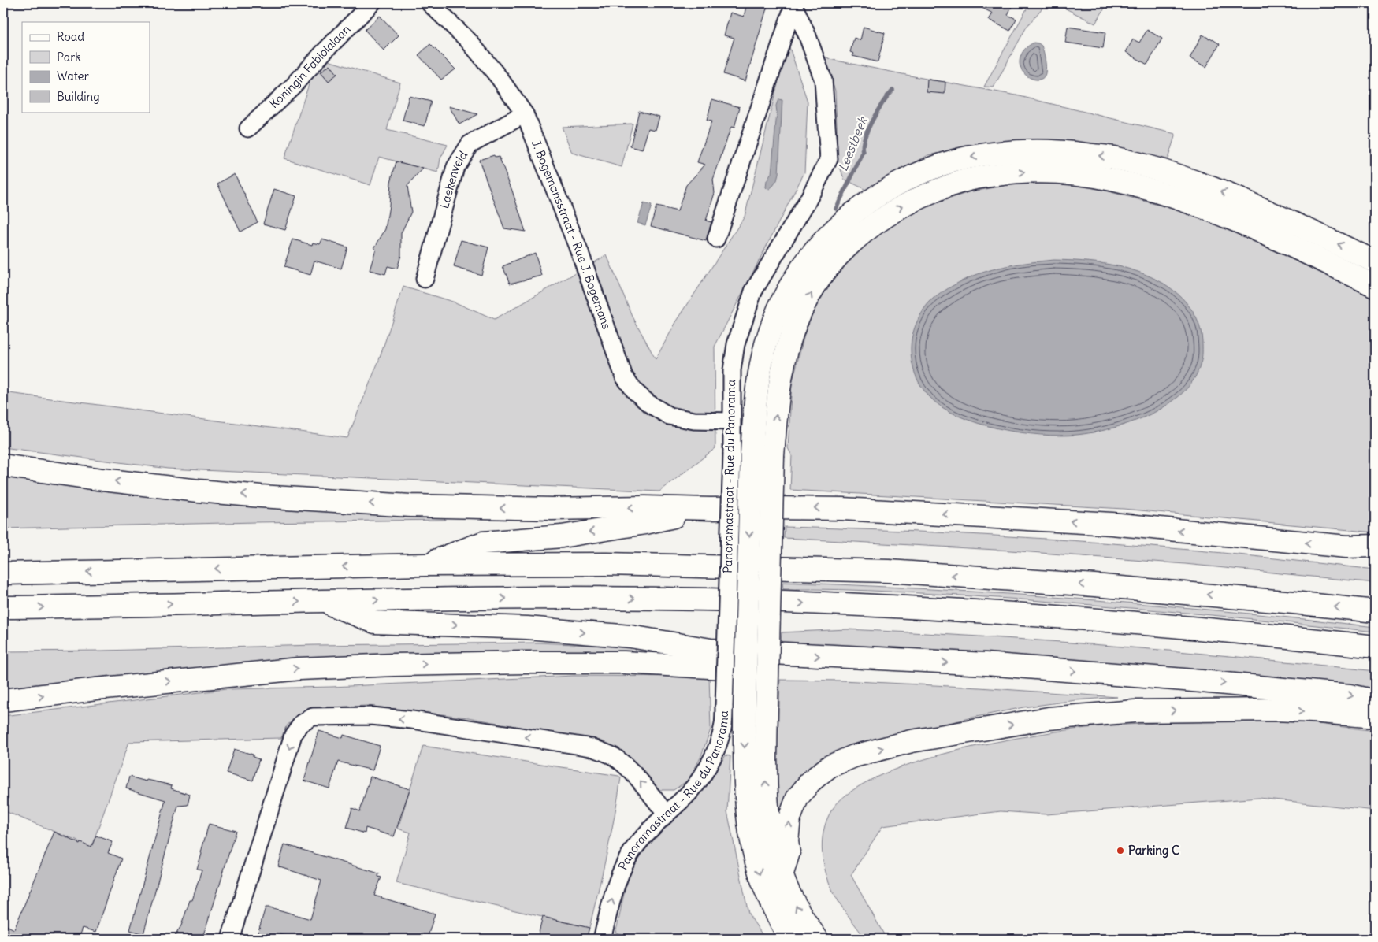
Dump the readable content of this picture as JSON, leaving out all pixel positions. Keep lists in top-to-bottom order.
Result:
{
  "streets": {
    "street": [
      "Koningin Fabiolalaan",
      "Laekenveld",
      "J. Bogemansstraat - Rue J. Bogemans",
      "Panoramastraat - Rue du Panorama"
    ]
  },
  "crossings": [
    ["Laekenveld", "J. Bogemansstraat - Rue J. Bogemans"],
    ["J. Bogemansstraat - Rue J. Bogemans", "Panoramastraat - Rue du Panorama"]
  ],
  "water": ["Leestbeek"],
  "places": ["Parking C"],
  "legend": [
    "Road",
    "Park",
    "Water",
    "Building"
  ]
}
